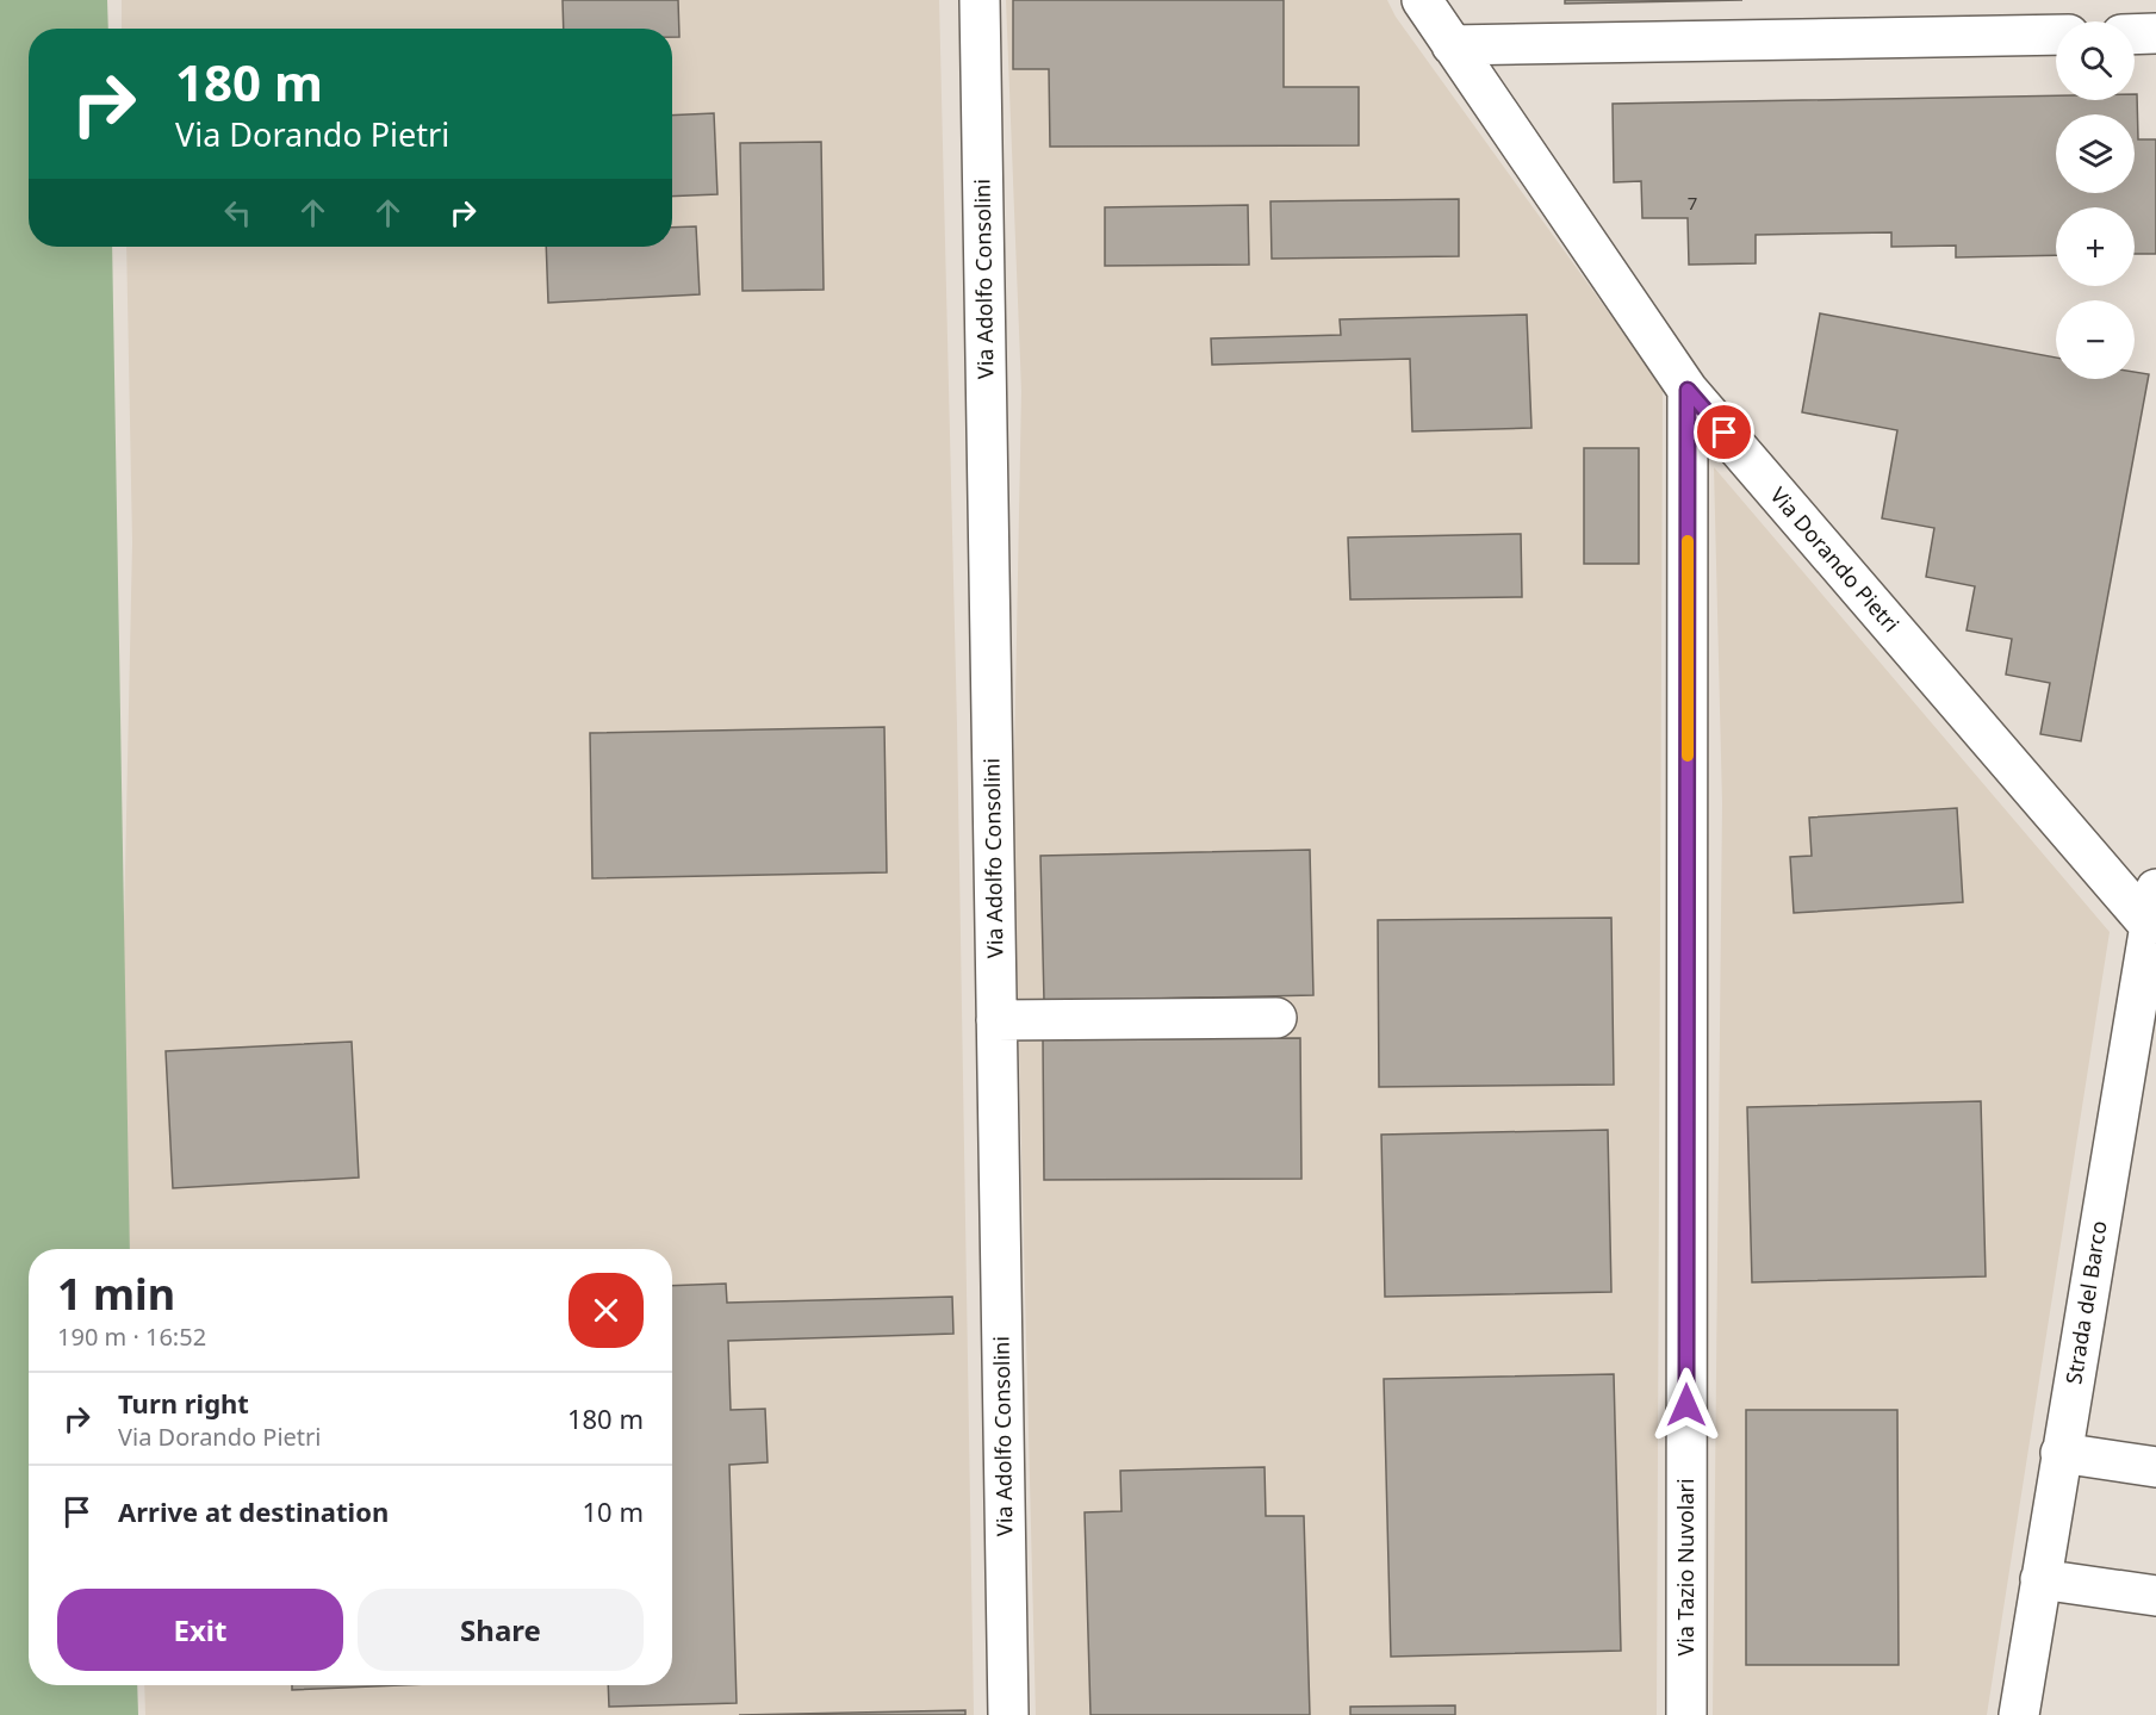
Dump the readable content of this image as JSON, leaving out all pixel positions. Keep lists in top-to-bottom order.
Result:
{
  "streets": {
    "street": [
      "Via Adolfo Consolini",
      "Via Dorando Pietri",
      "Strada del Barco",
      "Via Tazio Nuvolari"
    ]
  },
  "crossings": [
    ["Via Dorando Pietri", "Strada del Barco"],
    ["Via Dorando Pietri", "Via Tazio Nuvolari"]
  ],
  "house_numbers": ["7"],
  "page": {
    "map_buttons": ["+", "−"],
    "turn": ["180 m", "Via Dorando Pietri"],
    "heading": ["1 min", "190 m · 16:52"],
    "list": [
      {
        "name": "Turn right",
        "note": "Via Dorando Pietri",
        "value": "180 m"
      },
      {
        "name": "Arrive at destination",
        "value": "10 m"
      }
    ],
    "buttons": ["Exit", "Share"]
  }
}
